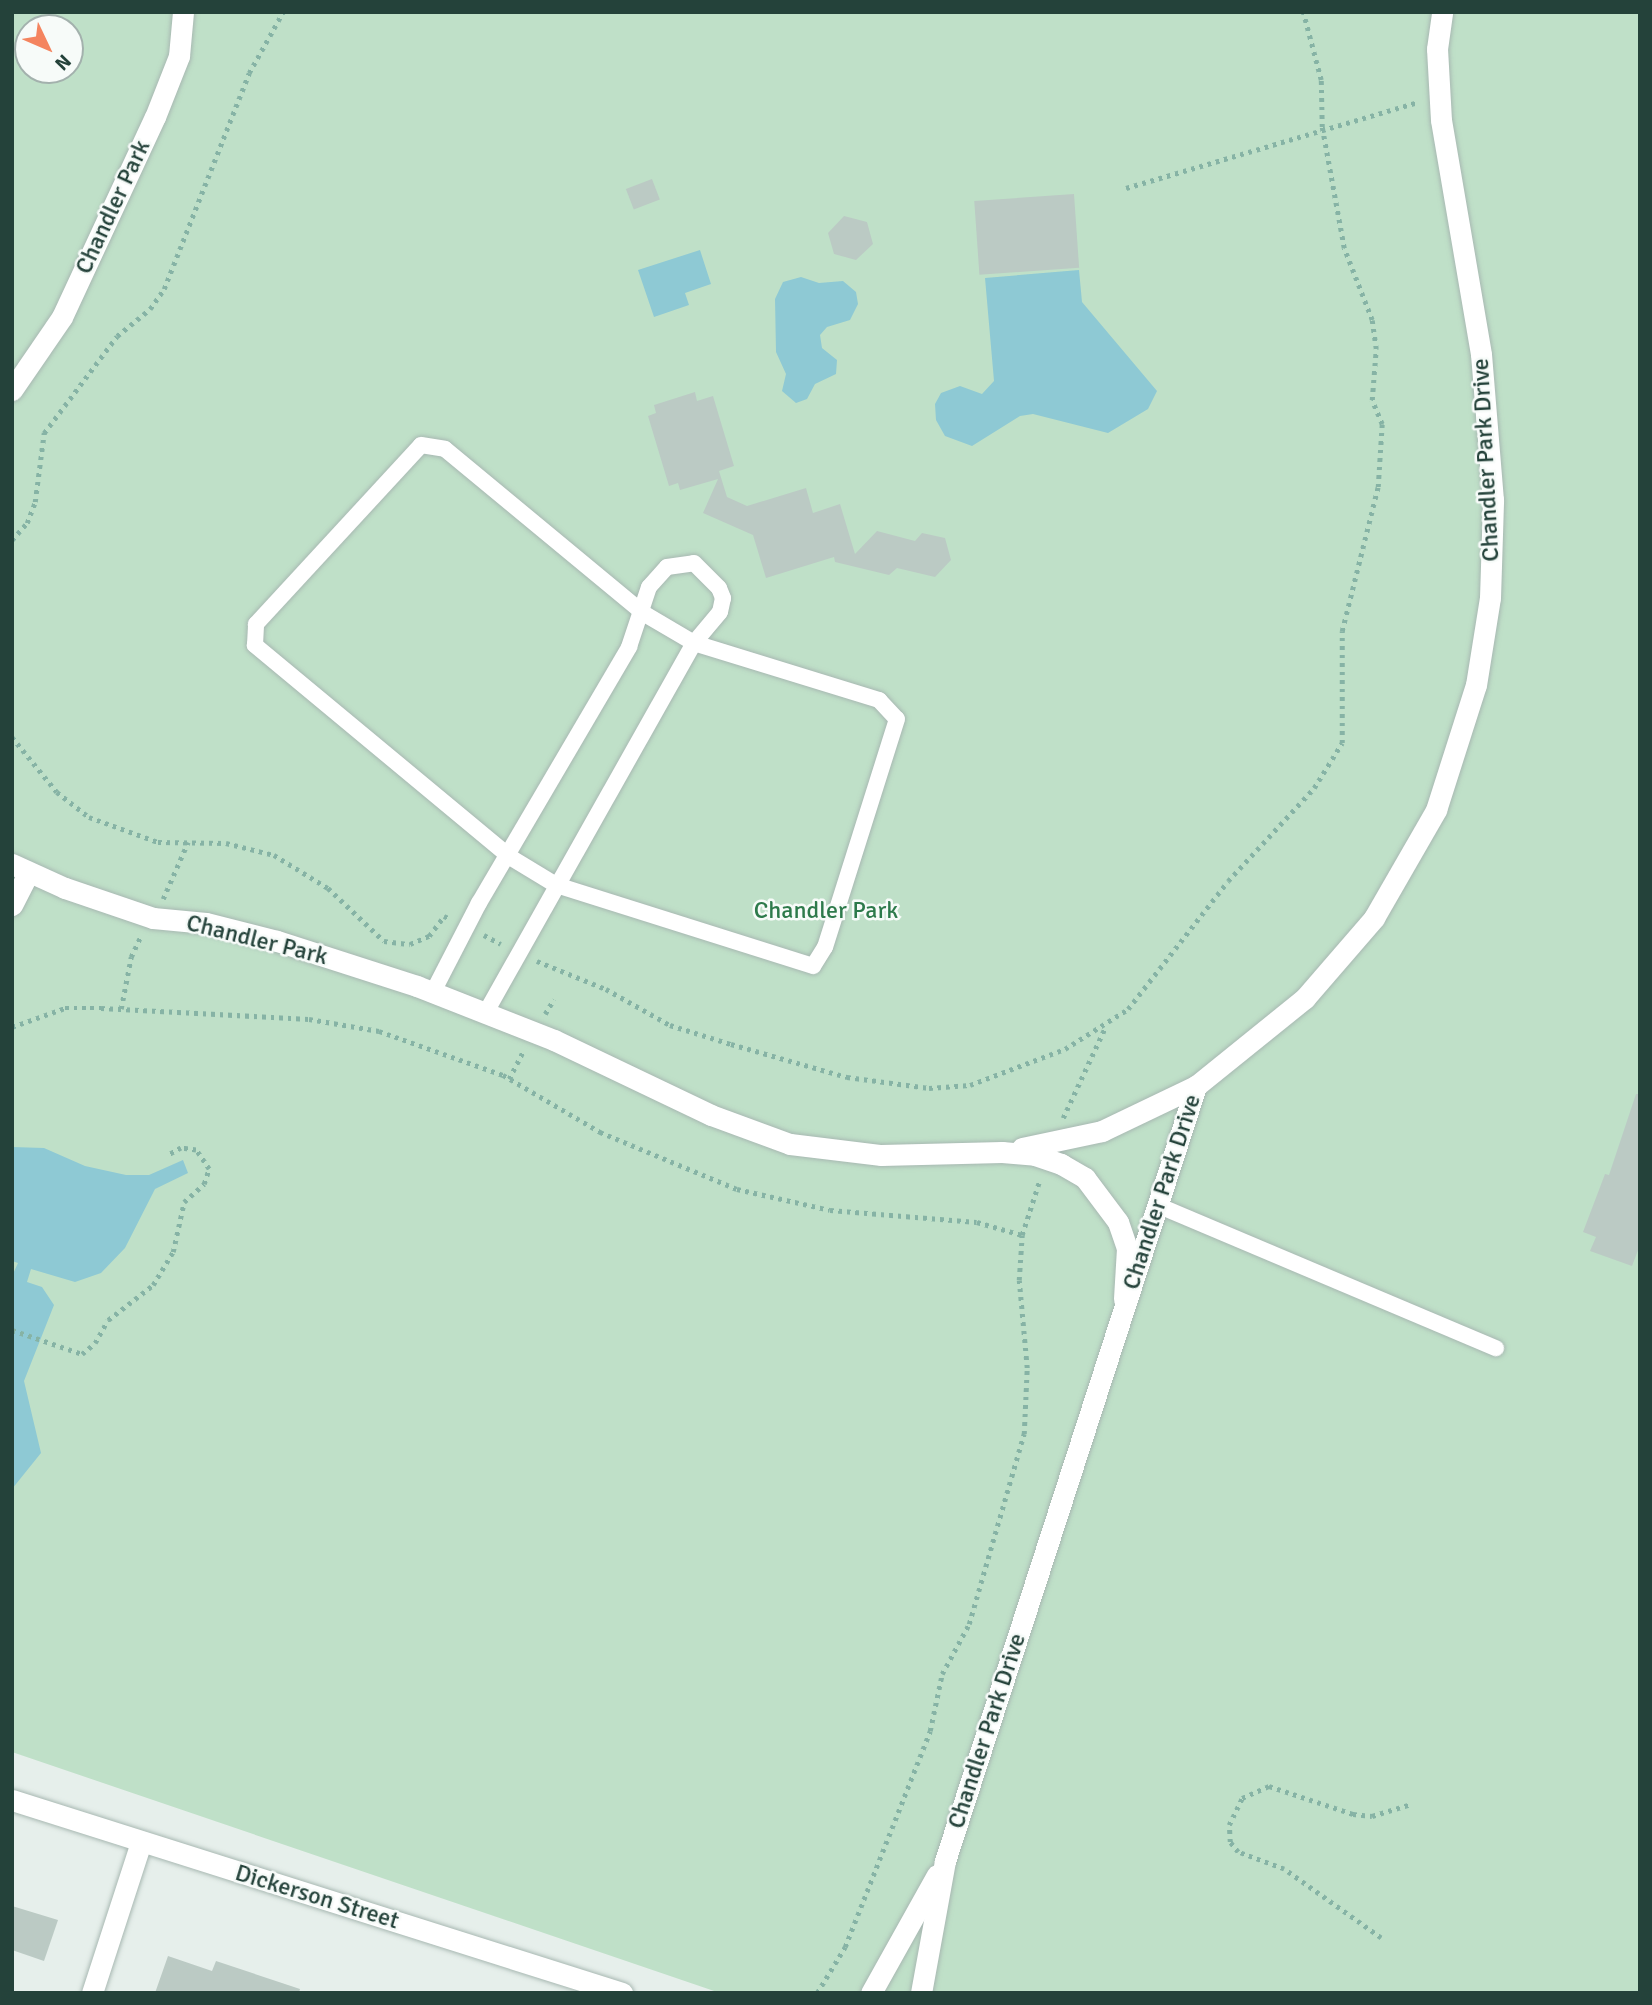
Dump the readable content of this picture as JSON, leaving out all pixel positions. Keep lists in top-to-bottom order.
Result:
{
  "streets": {
    "street": ["Chandler Park", "Chandler Park Drive", "Dickerson Street"]
  },
  "crossings": [
    ["Chandler Park", "Chandler Park Drive"]
  ],
  "parks": ["Chandler Park"],
  "north": "bottom right"
}
